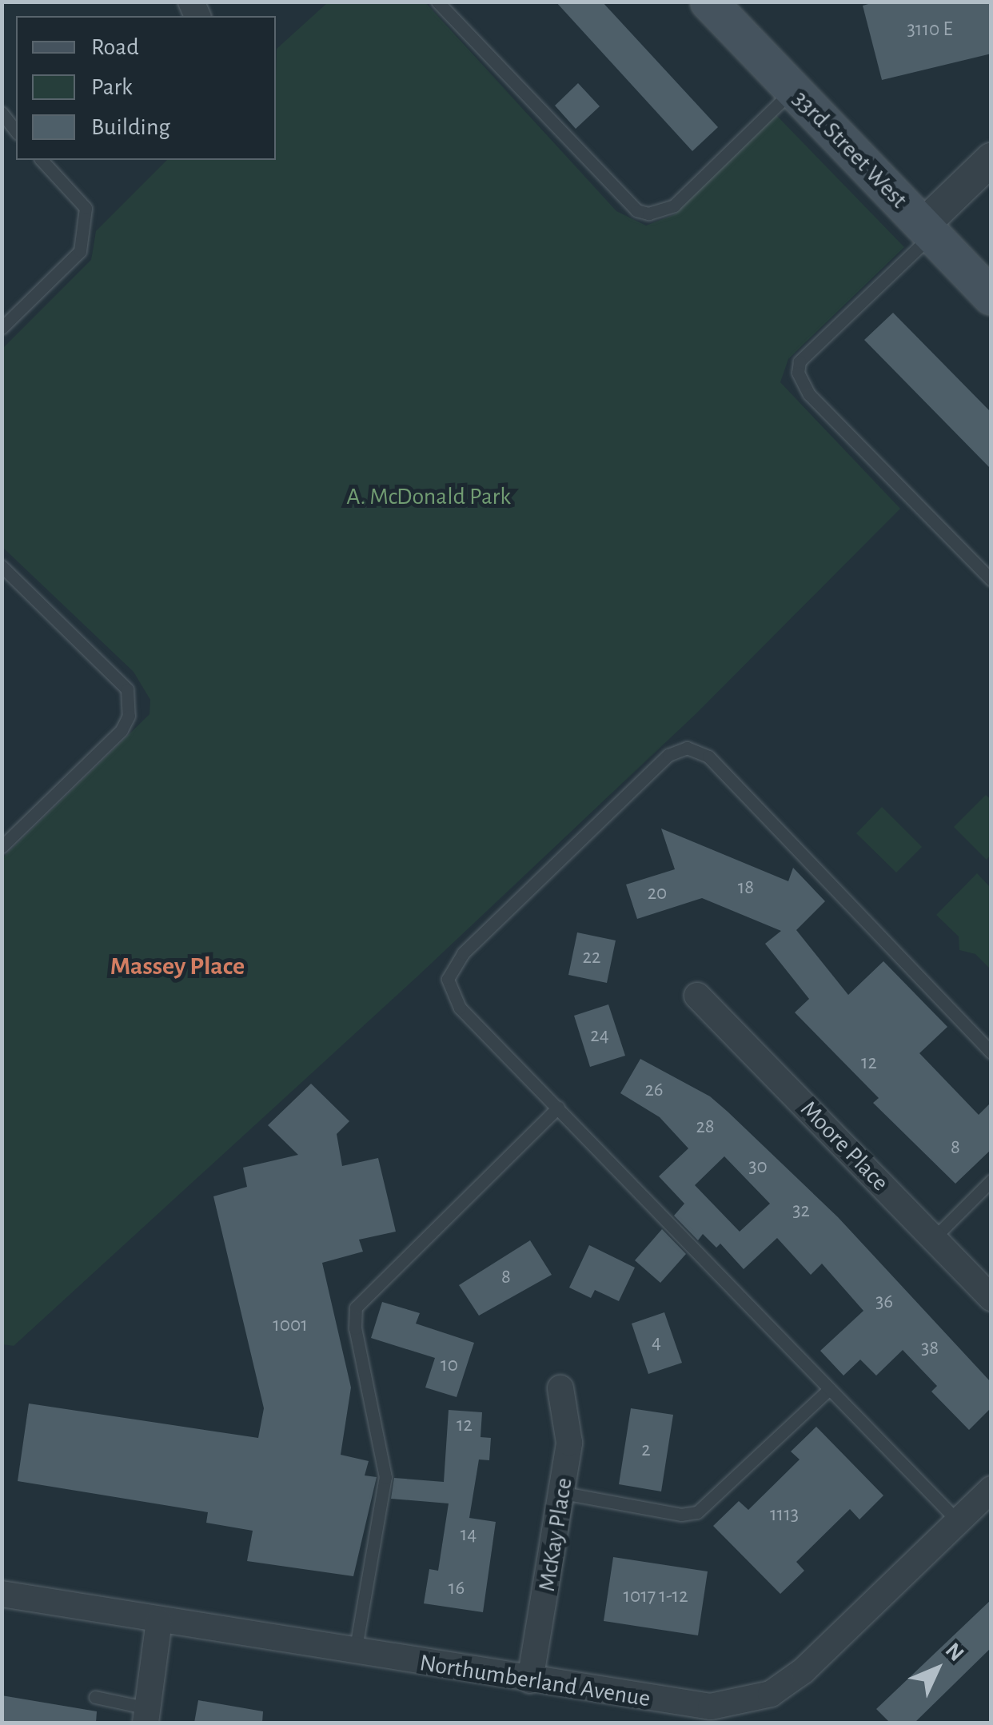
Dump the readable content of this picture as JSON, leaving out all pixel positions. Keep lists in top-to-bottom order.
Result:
{
  "streets": {
    "main road": ["33rd Street West"],
    "street": ["Moore Place", "McKay Place", "Northumberland Avenue"]
  },
  "crossings": [
    ["McKay Place", "Northumberland Avenue"]
  ],
  "districts": ["Massey Place"],
  "parks": ["A. McDonald Park"],
  "house_numbers": [
    "3110 E",
    "18",
    "20",
    "22",
    "24",
    "12",
    "26",
    "28",
    "8",
    "30",
    "32",
    "8",
    "36",
    "1001",
    "4",
    "38",
    "10",
    "12",
    "2",
    "1113",
    "14",
    "16",
    "1017 1-12"
  ],
  "legend": ["Road", "Park", "Building"],
  "north": "top right"
}
